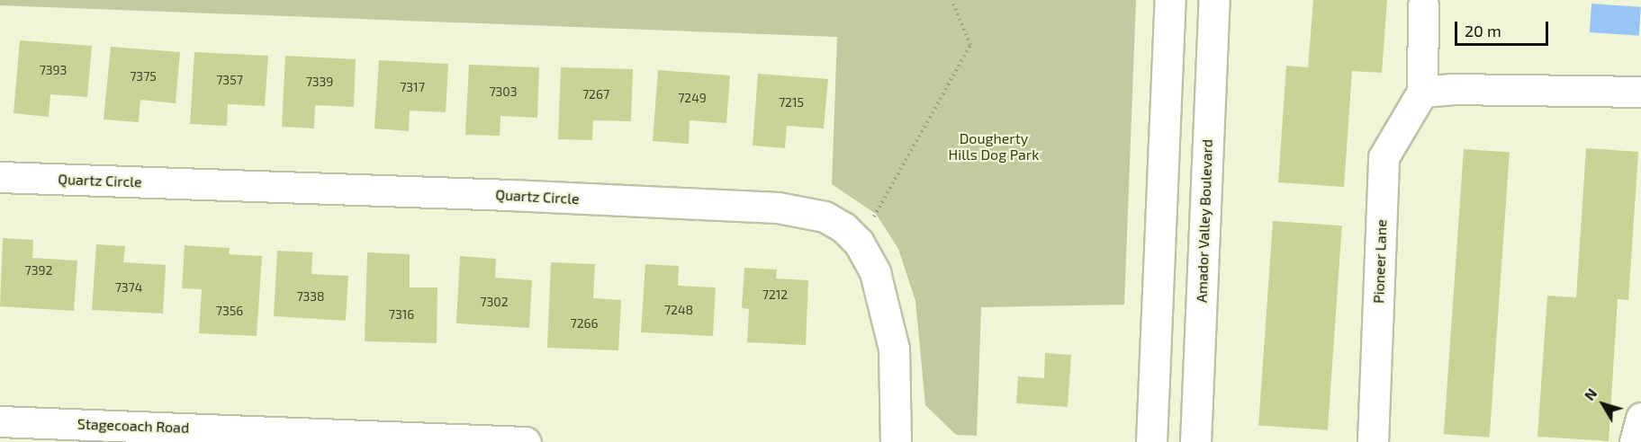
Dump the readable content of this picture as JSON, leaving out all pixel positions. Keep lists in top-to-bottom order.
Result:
{
  "streets": {
    "street": [
      "Quartz Circle",
      "Amador Valley Boulevard",
      "Pioneer Lane",
      "Stagecoach Road"
    ]
  },
  "parks": ["Dougherty Hills Dog Park"],
  "house_numbers": [
    "7393",
    "7375",
    "7357",
    "7339",
    "7317",
    "7303",
    "7267",
    "7249",
    "7215",
    "7392",
    "7374",
    "7212",
    "7338",
    "7302",
    "7248",
    "7356",
    "7316",
    "7266"
  ],
  "scale_bar": "20 m",
  "north": "top left"
}
